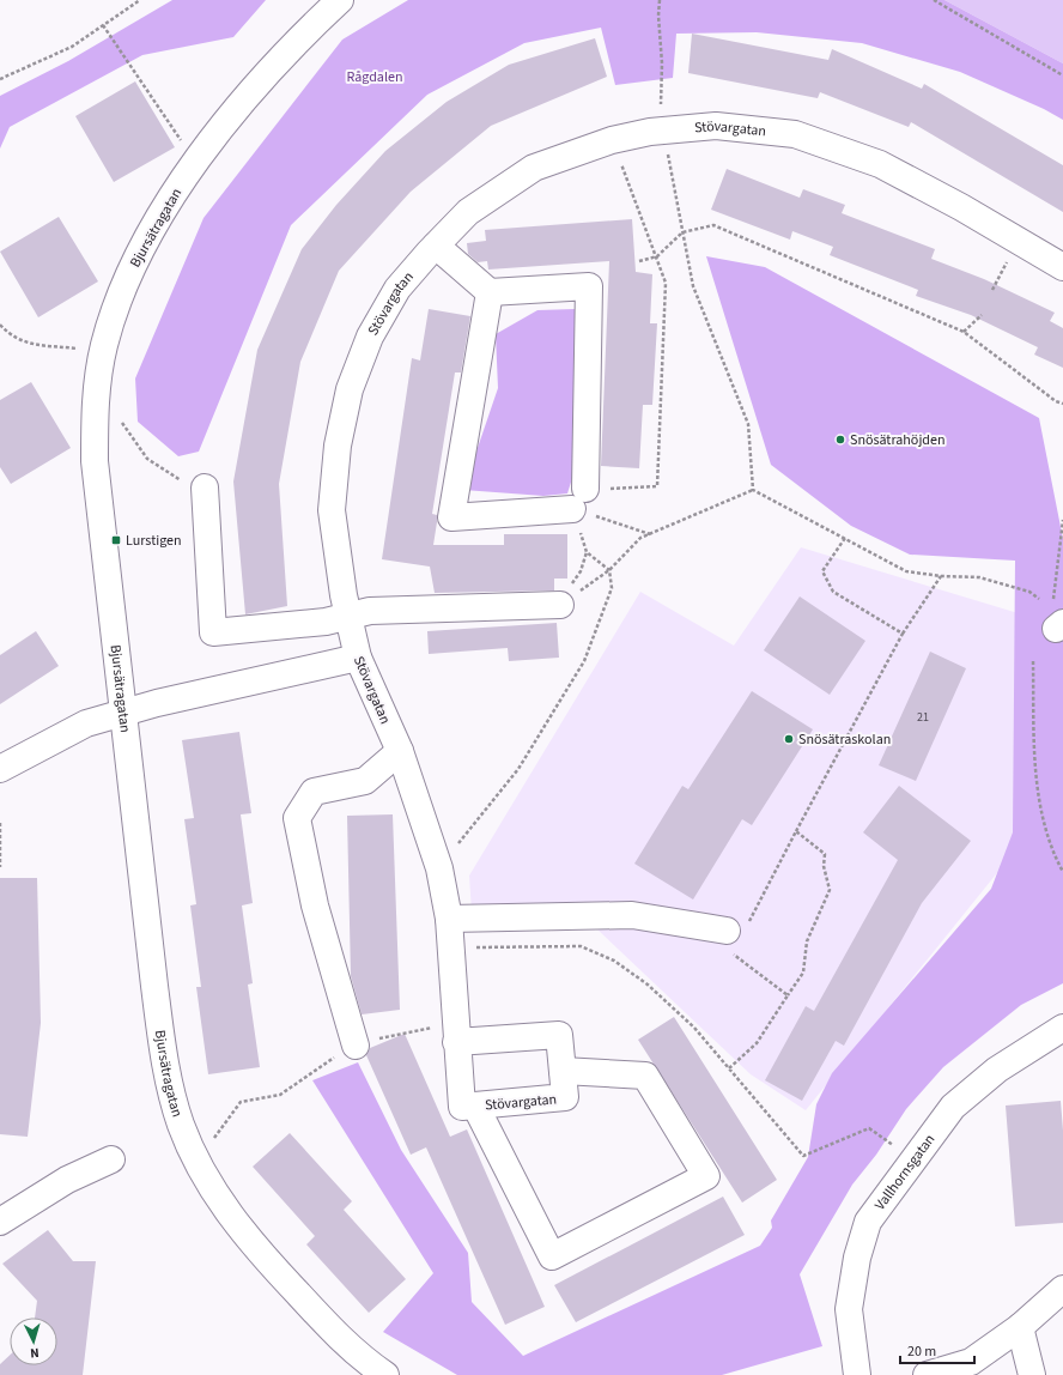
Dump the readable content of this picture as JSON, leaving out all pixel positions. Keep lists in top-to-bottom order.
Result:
{
  "streets": {
    "street": ["Stövargatan", "Bjursätragatan", "Vallhornsgatan"]
  },
  "parks": ["Rågdalen"],
  "places": {
    "other": ["Snösätrahöjden", "Snösätraskolan"],
    "transit": ["Lurstigen"]
  },
  "house_numbers": ["21"],
  "scale_bar": "20 m",
  "north": "bottom"
}
